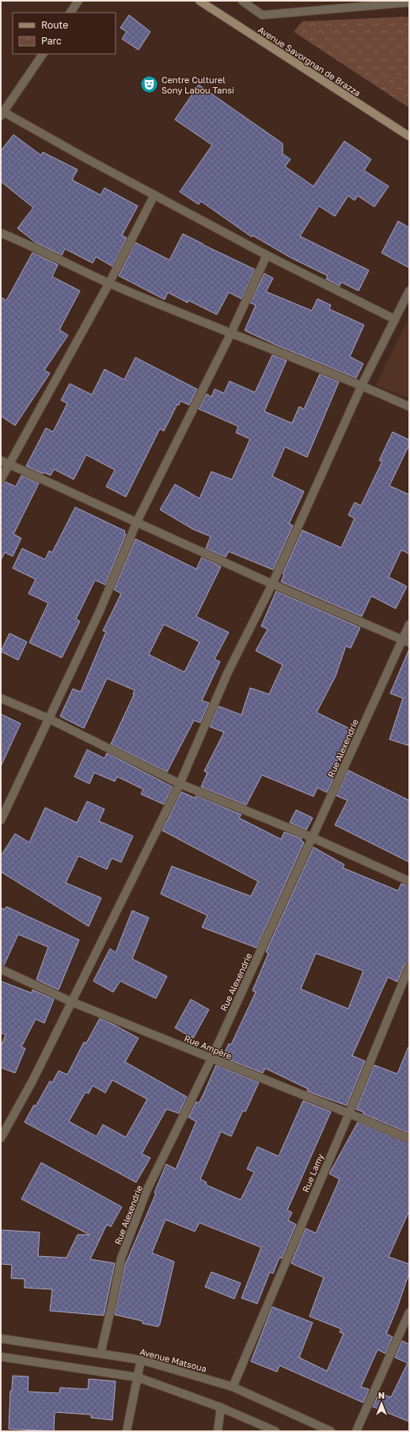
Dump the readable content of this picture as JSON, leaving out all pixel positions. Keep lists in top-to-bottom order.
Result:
{
  "streets": {
    "main road": ["Avenue Savorgnan de Brazza"],
    "street": [
      "Rue Alexendrie",
      "Rue Ampère",
      "Rue Lamy",
      "Avenue Matsoua"
    ]
  },
  "crossings": [
    ["Rue Alexendrie", "Rue Ampère"],
    ["Rue Alexendrie", "Avenue Matsoua"],
    ["Rue Ampère", "Rue Lamy"],
    ["Rue Lamy", "Avenue Matsoua"]
  ],
  "places": {
    "theatre": ["Centre Culturel Sony Labou Tansi"]
  },
  "legend": ["Route", "Parc"],
  "north": "top"
}
